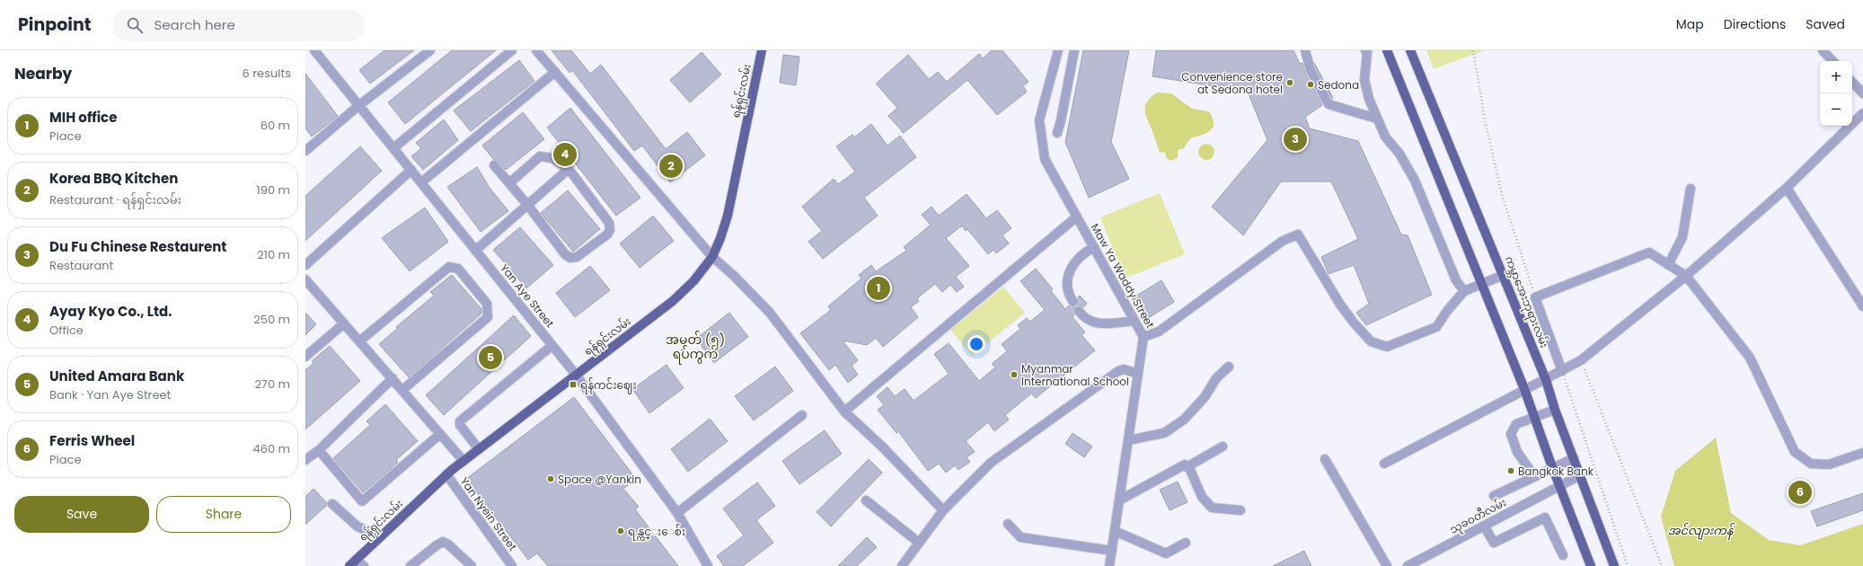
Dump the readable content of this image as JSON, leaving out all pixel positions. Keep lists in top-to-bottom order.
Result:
{
  "streets": {
    "main road": ["ရန်ရှင်းလမ်း", "ကမ္ဘာအေးဘုရားလမ်း"],
    "street": [
      "Maw Ya Waddy Street",
      "Yan Aye Street",
      "Yan Nyein Street",
      "သုခဝတီလမ်း"
    ]
  },
  "crossings": [
    ["ရန်ရှင်းလမ်း", "Yan Aye Street"],
    ["ရန်ရှင်းလမ်း", "Yan Nyein Street"],
    ["ကမ္ဘာအေးဘုရားလမ်း", "သုခဝတီလမ်း"]
  ],
  "districts": ["အမှတ် (၅) ရပ်ကွက်"],
  "water": ["အင်လျားကန်"],
  "places": {
    "other": [
      "Convenience store at Sedona hotel",
      "Sedona",
      "Myanmar International School",
      "Bangkok Bank",
      "Space @Yankin",
      "ရန္ကင္းေစ်း"
    ],
    "transit": ["ရန်ကင်းဈေး"]
  },
  "page": {
    "header": "Pinpoint",
    "search": "Search here",
    "nav": ["Map", "Directions", "Saved"],
    "heading": ["Nearby", "6 results"],
    "map_buttons": ["+", "−"],
    "list": [
      {
        "mark": "1",
        "name": "MIH office",
        "note": "Place",
        "value": "60 m"
      },
      {
        "mark": "2",
        "name": "Korea BBQ Kitchen",
        "note": "Restaurant · ရန်ရှင်းလမ်း",
        "value": "190 m"
      },
      {
        "mark": "3",
        "name": "Du Fu Chinese Restaurent",
        "note": "Restaurant",
        "value": "210 m"
      },
      {
        "mark": "4",
        "name": "Ayay Kyo Co., Ltd.",
        "note": "Office",
        "value": "250 m"
      },
      {
        "mark": "5",
        "name": "United Amara Bank",
        "note": "Bank · Yan Aye Street",
        "value": "270 m"
      },
      {
        "mark": "6",
        "name": "Ferris Wheel",
        "note": "Place",
        "value": "460 m"
      }
    ],
    "pins": [
      "3",
      "4",
      "2",
      "1",
      "5",
      "6"
    ],
    "buttons": ["Save", "Share"]
  }
}
